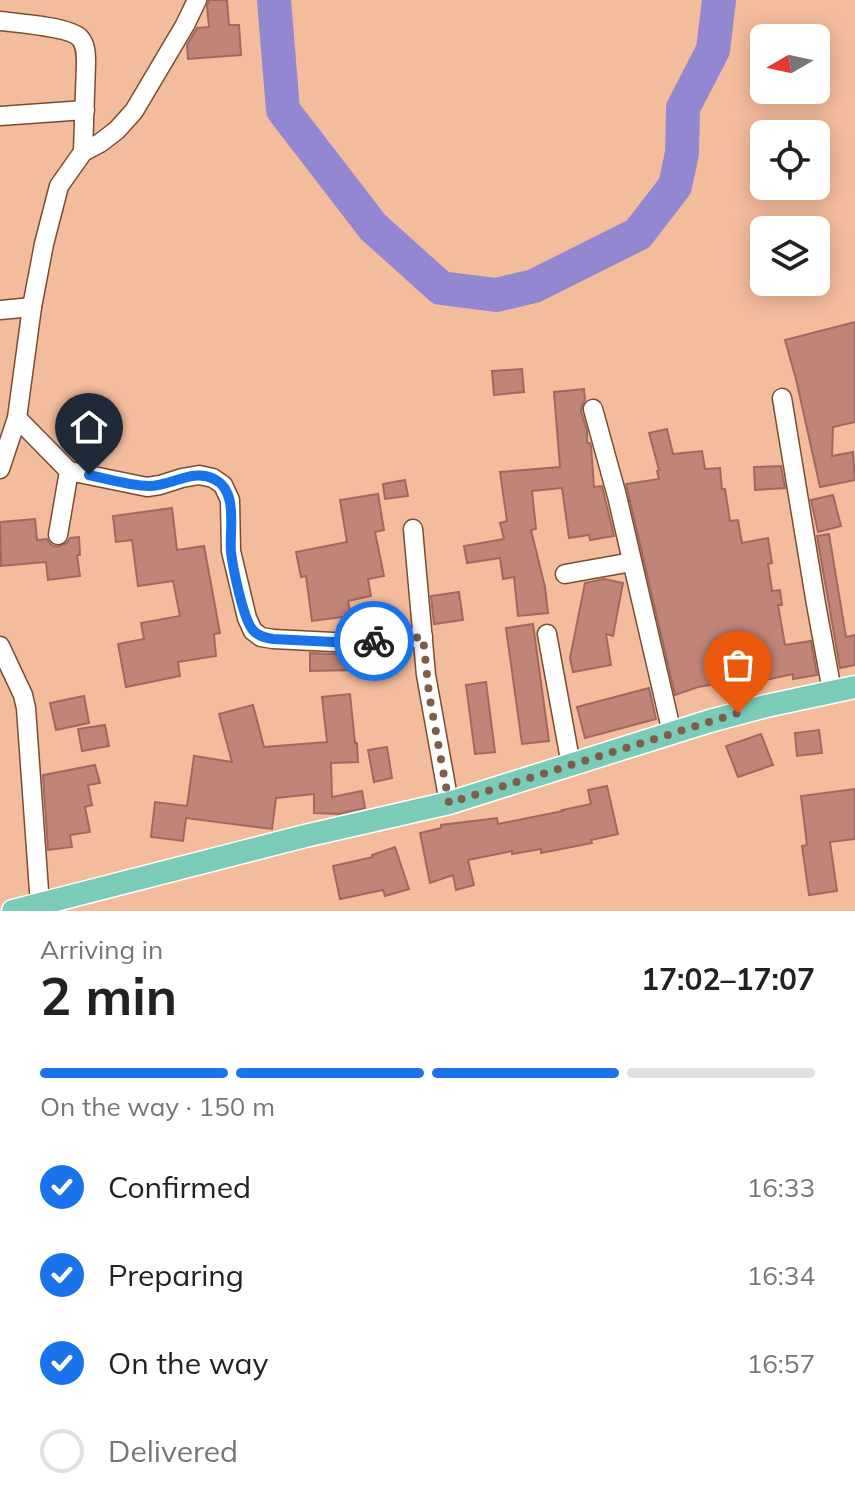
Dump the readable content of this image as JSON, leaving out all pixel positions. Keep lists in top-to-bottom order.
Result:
{
  "north": "left",
  "page": {
    "heading": ["2 min", "Arriving in", "17:02–17:07"],
    "bar": "On the way · 150 m",
    "list": [
      ["Confirmed", "16:33"],
      ["Preparing", "16:34"],
      ["On the way", "16:57"],
      "Delivered"
    ]
  }
}
